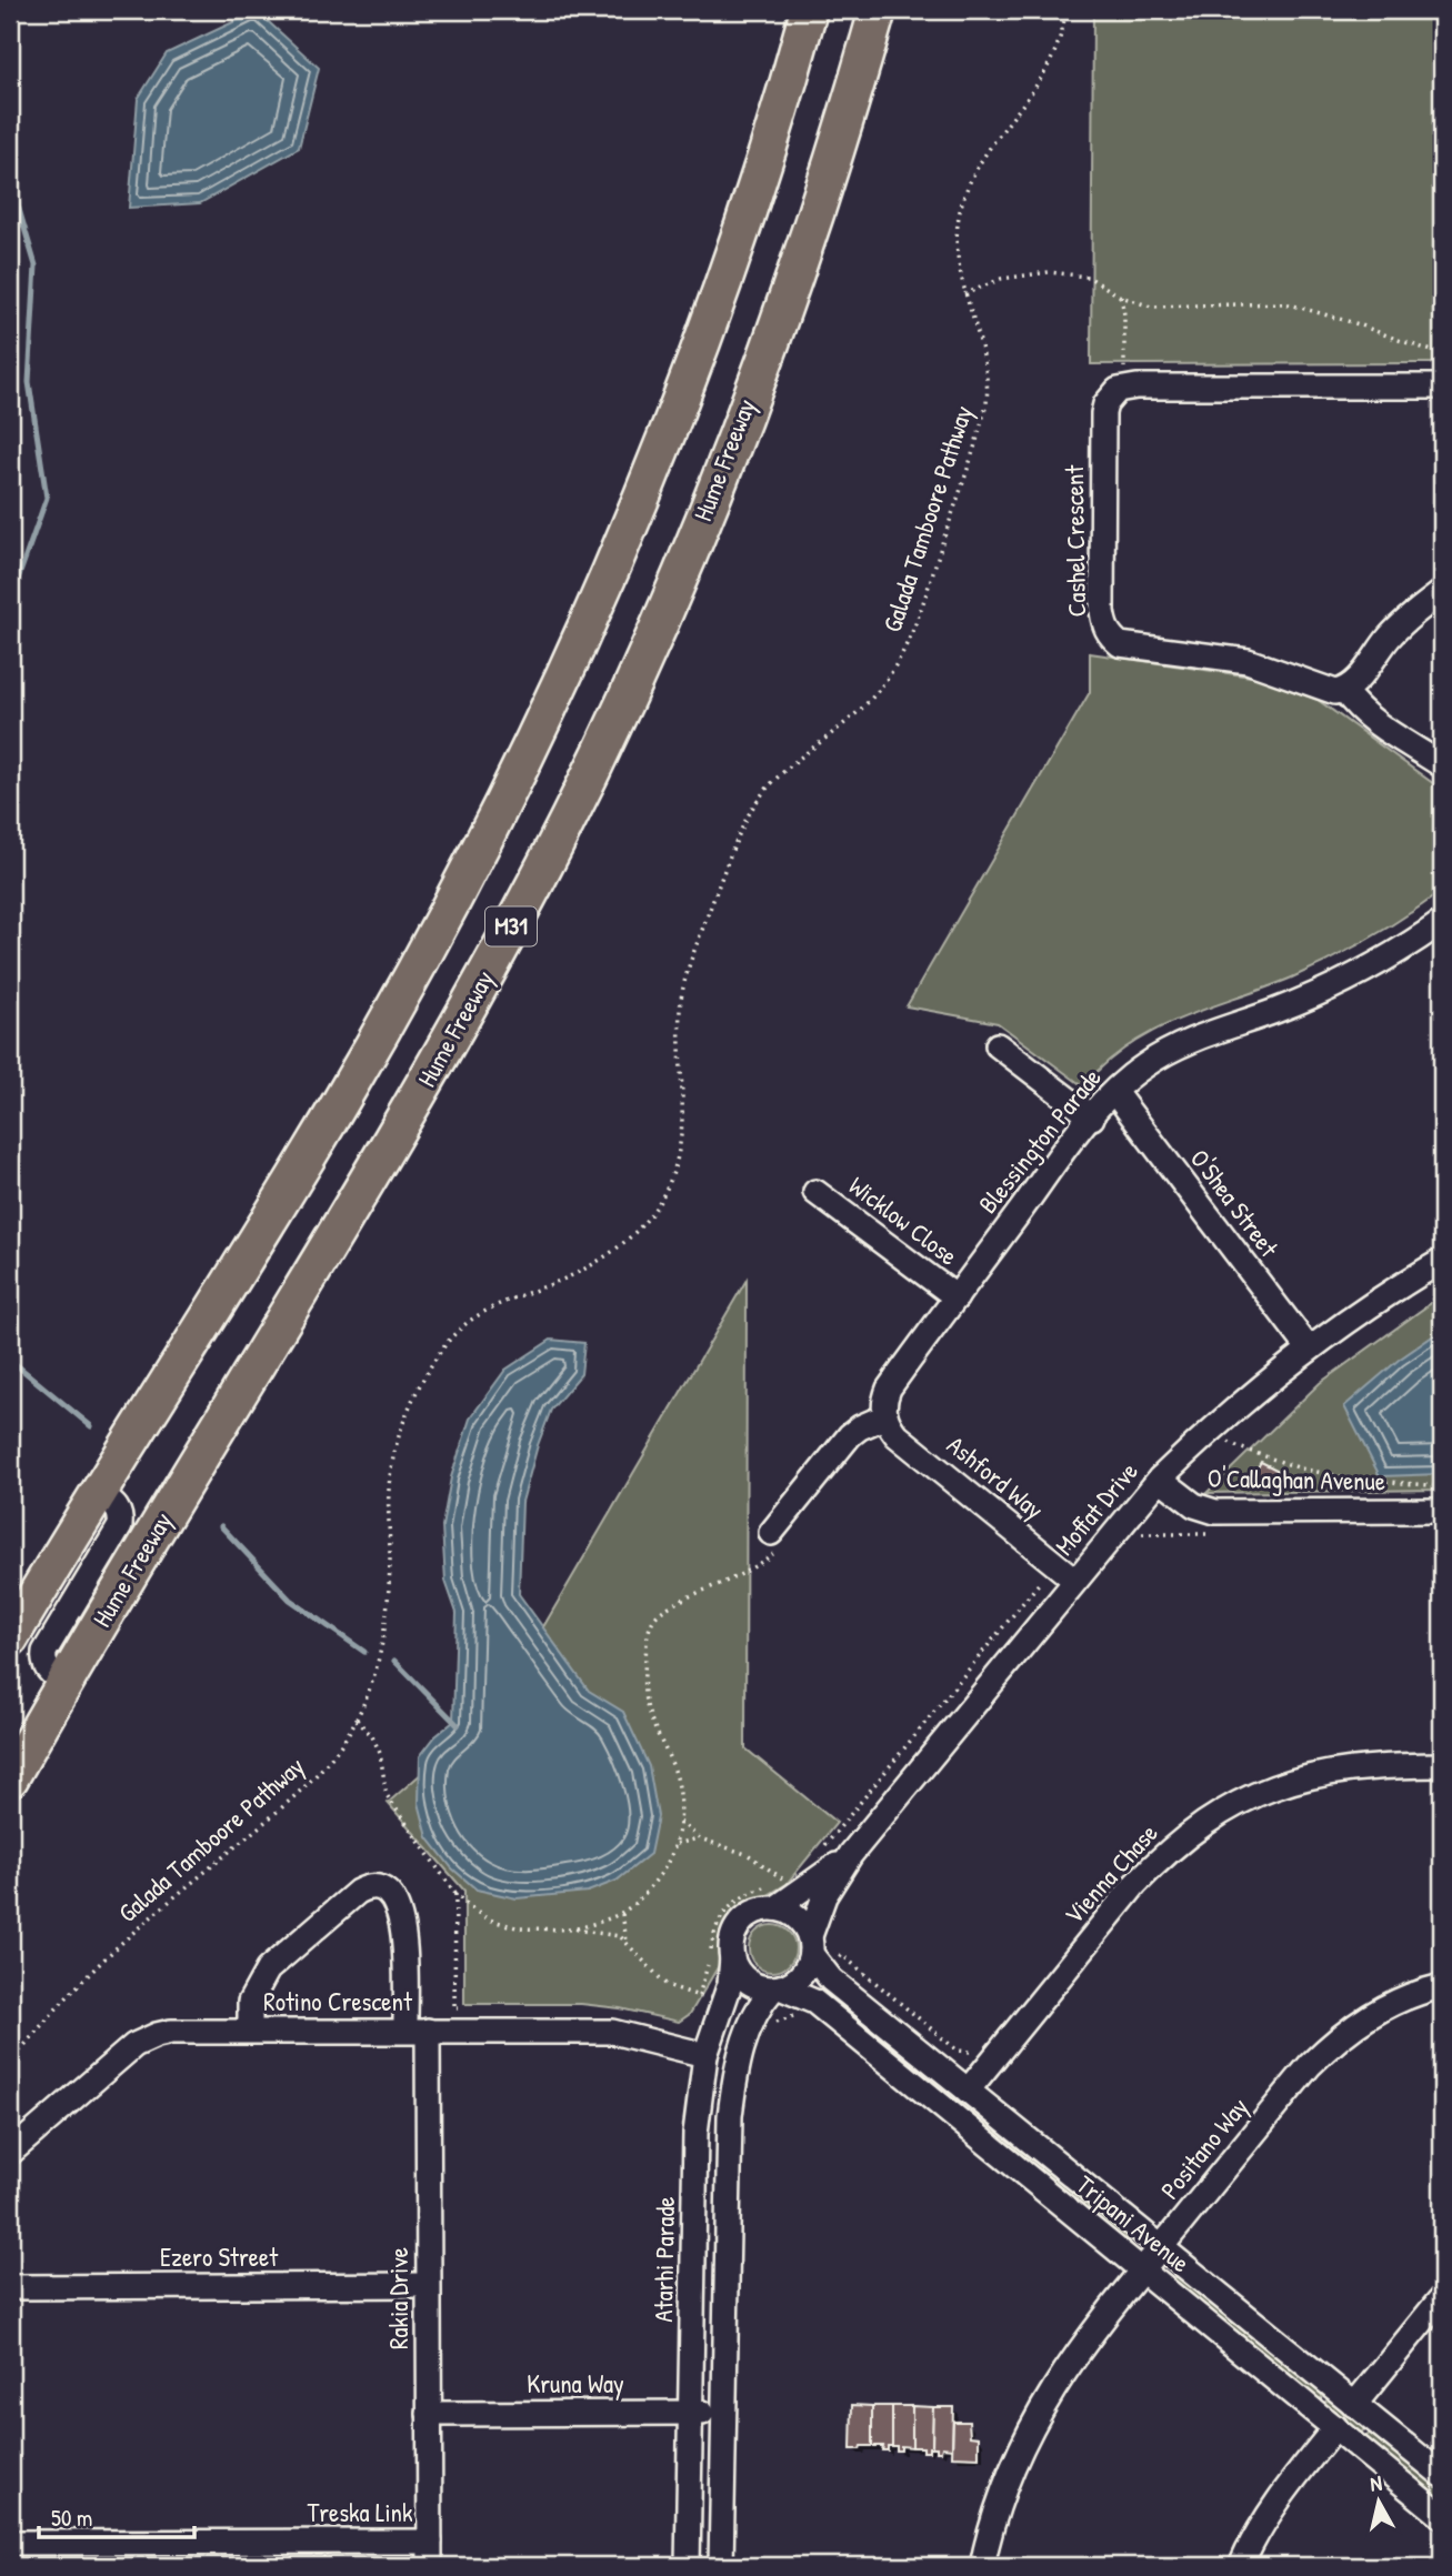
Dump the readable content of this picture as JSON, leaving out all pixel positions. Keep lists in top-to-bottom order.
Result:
{
  "streets": {
    "highway": ["Hume Freeway", "M31"],
    "street": [
      "Cashel Crescent",
      "Blessington Parade",
      "O'Shea Street",
      "Wicklow Close",
      "Ashford Way",
      "O'Callaghan Avenue",
      "Moffat Drive",
      "Vienna Chase",
      "Rotino Crescent",
      "Positano Way",
      "Tripani Avenue",
      "Ezero Street",
      "Atarhi Parade",
      "Rakia Drive",
      "Kruna Way",
      "Treska Link"
    ],
    "path": ["Galada Tamboore Pathway"]
  },
  "crossings": [
    ["Blessington Parade", "O'Shea Street"],
    ["Blessington Parade", "Wicklow Close"],
    ["Blessington Parade", "Ashford Way"],
    ["O'Shea Street", "Moffat Drive"],
    ["Ashford Way", "Moffat Drive"],
    ["O'Callaghan Avenue", "Moffat Drive"],
    ["Moffat Drive", "Tripani Avenue"],
    ["Moffat Drive", "Atarhi Parade"],
    ["Vienna Chase", "Tripani Avenue"],
    ["Rotino Crescent", "Atarhi Parade"],
    ["Rotino Crescent", "Rakia Drive"],
    ["Positano Way", "Tripani Avenue"],
    ["Tripani Avenue", "Atarhi Parade"],
    ["Ezero Street", "Rakia Drive"],
    ["Atarhi Parade", "Kruna Way"],
    ["Rakia Drive", "Kruna Way"],
    ["Rakia Drive", "Treska Link"]
  ],
  "scale_bar": "50 m",
  "north": "top"
}
